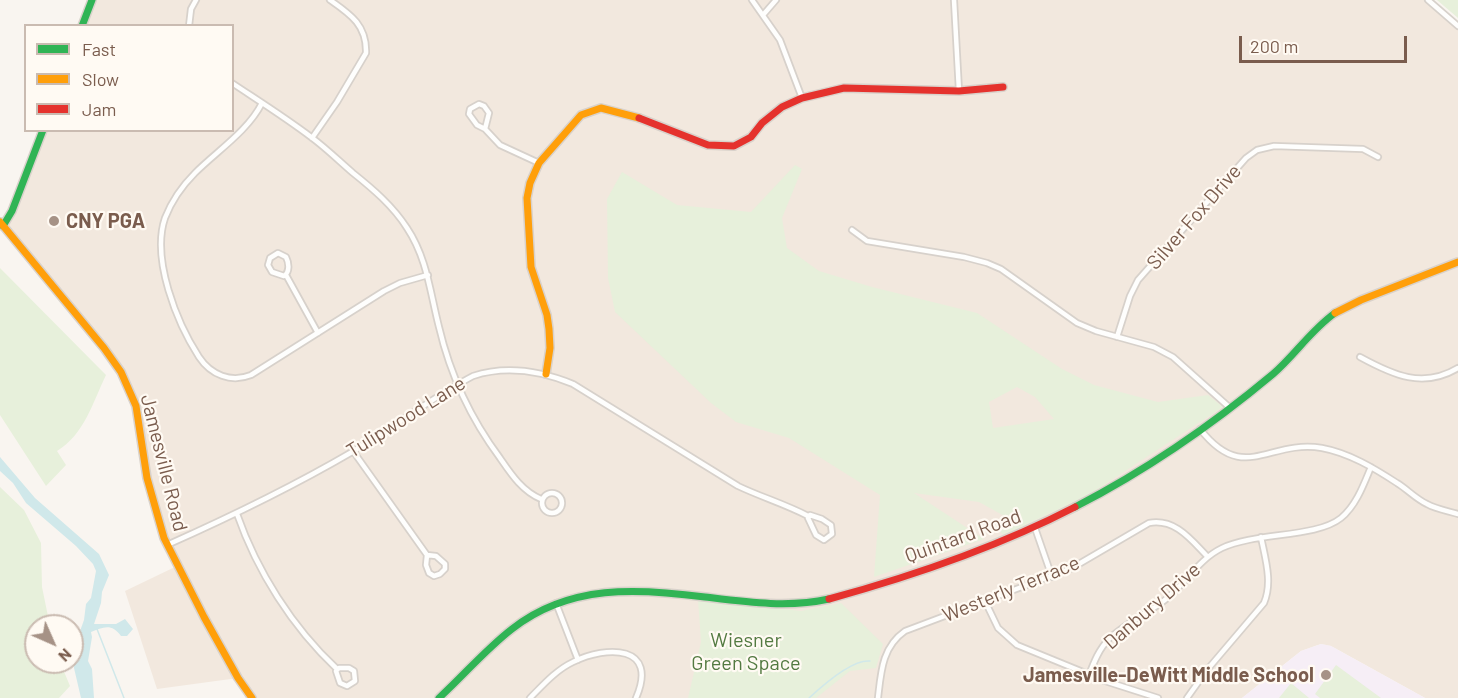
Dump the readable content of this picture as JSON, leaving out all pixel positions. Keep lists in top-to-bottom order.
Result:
{
  "streets": {
    "street": [
      "Silver Fox Drive",
      "Tulipwood Lane",
      "Jamesville Road",
      "Quintard Road",
      "Westerly Terrace",
      "Danbury Drive"
    ]
  },
  "crossings": [
    ["Tulipwood Lane", "Jamesville Road"],
    ["Westerly Terrace", "Danbury Drive"]
  ],
  "parks": ["Wiesner Green Space"],
  "places": ["CNY PGA", "Jamesville-DeWitt Middle School"],
  "legend": ["Fast", "Slow", "Jam"],
  "scale_bar": "200 m",
  "north": "bottom right"
}
